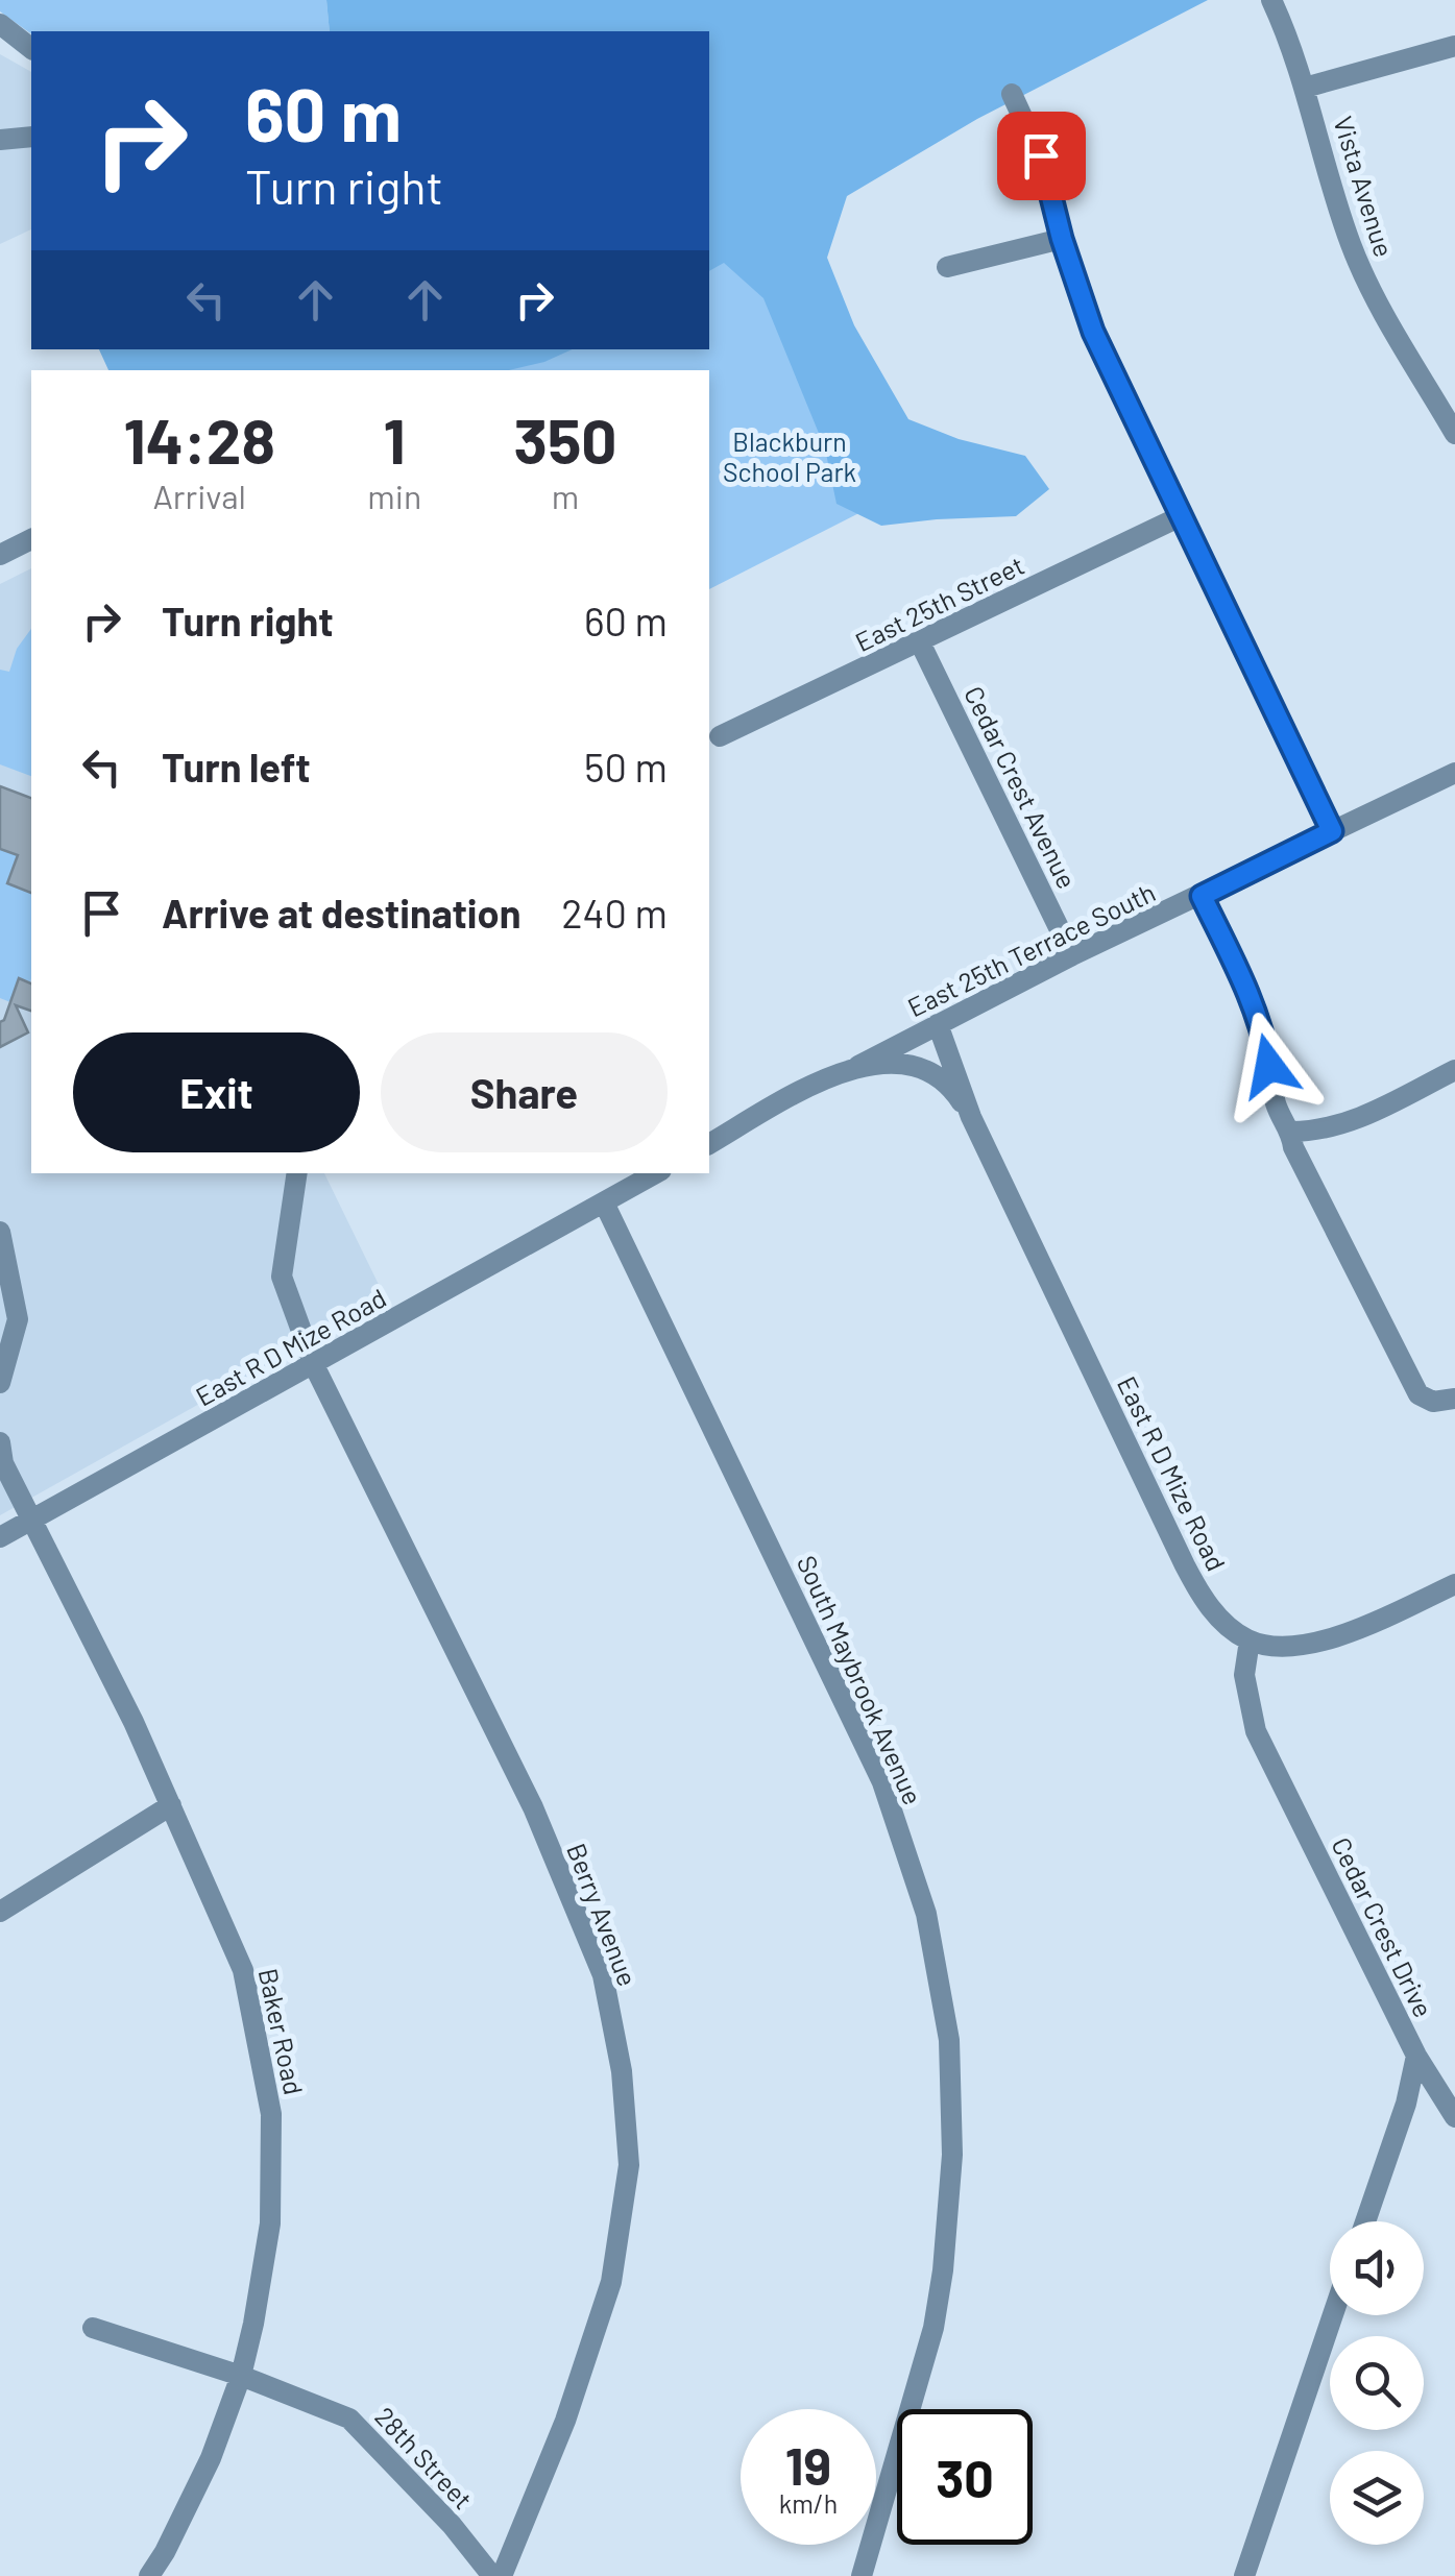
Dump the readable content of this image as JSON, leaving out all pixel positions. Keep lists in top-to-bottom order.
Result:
{
  "streets": {
    "street": [
      "Vista Avenue",
      "East 25th Street",
      "Cedar Crest Avenue",
      "East 25th Terrace South",
      "East R D Mize Road",
      "South Maybrook Avenue",
      "Berry Avenue",
      "Cedar Crest Drive",
      "Baker Road",
      "28th Street"
    ]
  },
  "crossings": [
    ["East 25th Street", "Cedar Crest Avenue"],
    ["Cedar Crest Avenue", "East 25th Terrace South"],
    ["East 25th Terrace South", "East R D Mize Road"],
    ["East R D Mize Road", "South Maybrook Avenue"],
    ["East R D Mize Road", "Berry Avenue"],
    ["East R D Mize Road", "Cedar Crest Drive"],
    ["East R D Mize Road", "Baker Road"],
    ["Baker Road", "28th Street"]
  ],
  "parks": ["Blackburn School Park"],
  "page": {
    "turn": ["60 m", "Turn right"],
    "eta": [
      "14:28",
      "Arrival",
      "1",
      "min",
      "350",
      "m"
    ],
    "list": [
      {
        "name": "Turn right",
        "value": "60 m"
      },
      {
        "name": "Turn left",
        "value": "50 m"
      },
      {
        "name": "Arrive at destination",
        "value": "240 m"
      }
    ],
    "buttons": ["Exit", "Share"],
    "speed": "19 km/h",
    "limit": "30"
  }
}
